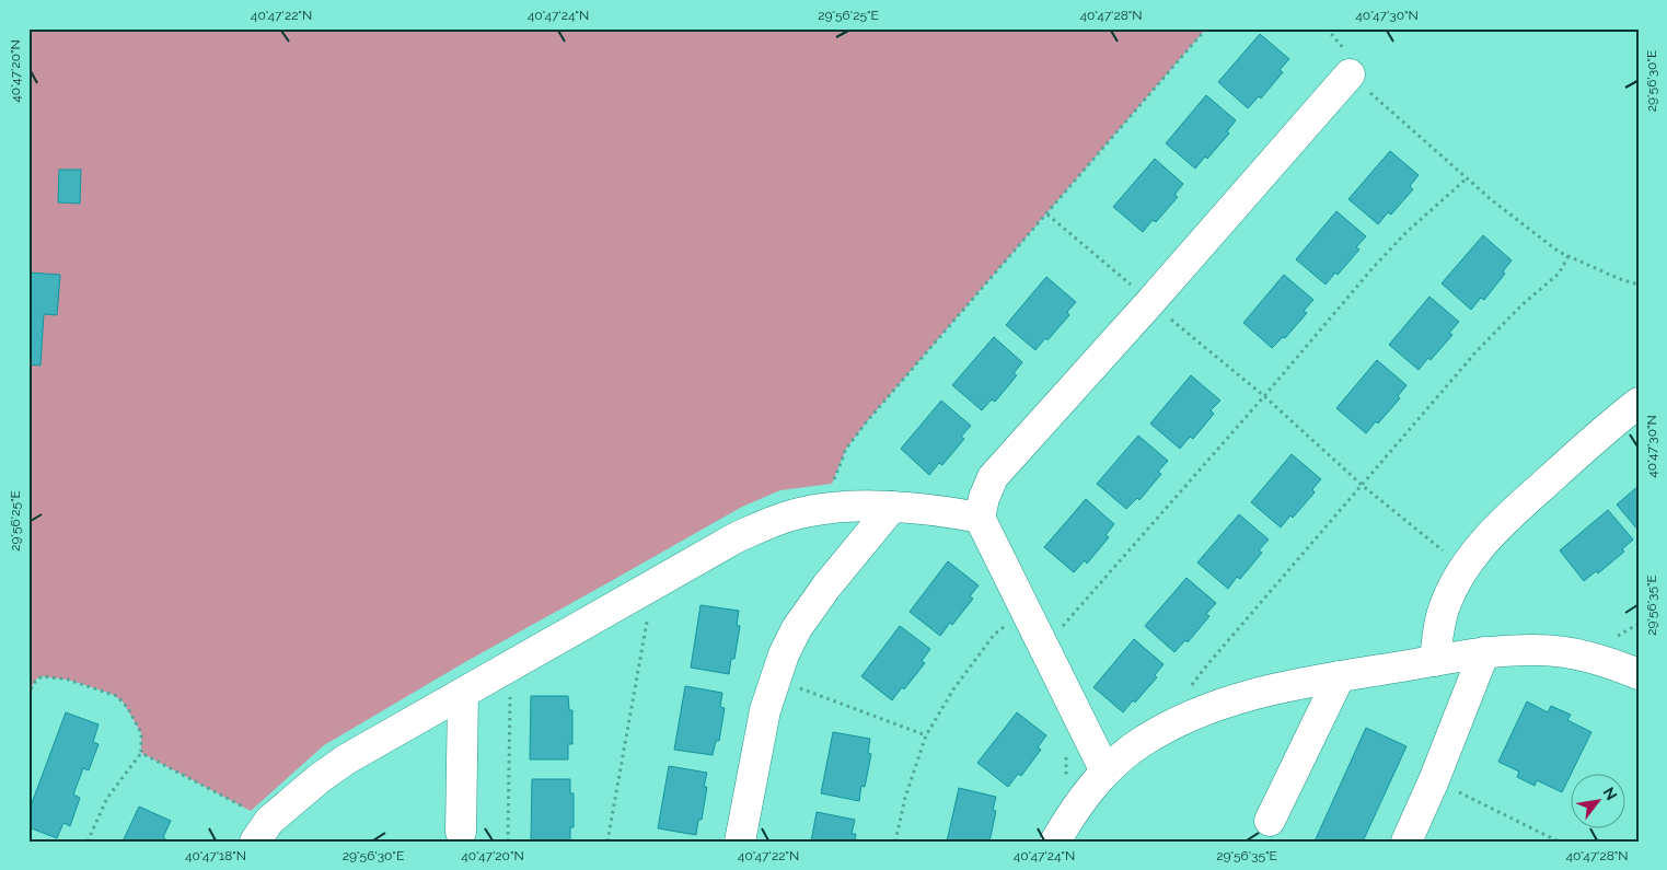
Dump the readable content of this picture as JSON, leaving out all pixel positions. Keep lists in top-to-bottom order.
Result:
{
  "north": "top right",
  "coordinates": [
    "40°47'22\"N",
    "40°47'24\"N",
    "29°56'25\"E",
    "40°47'28\"N",
    "40°47'30\"N",
    "40°47'20\"N",
    "29°56'30\"E",
    "29°56'35\"E",
    "40°47'18\"N"
  ]
}
